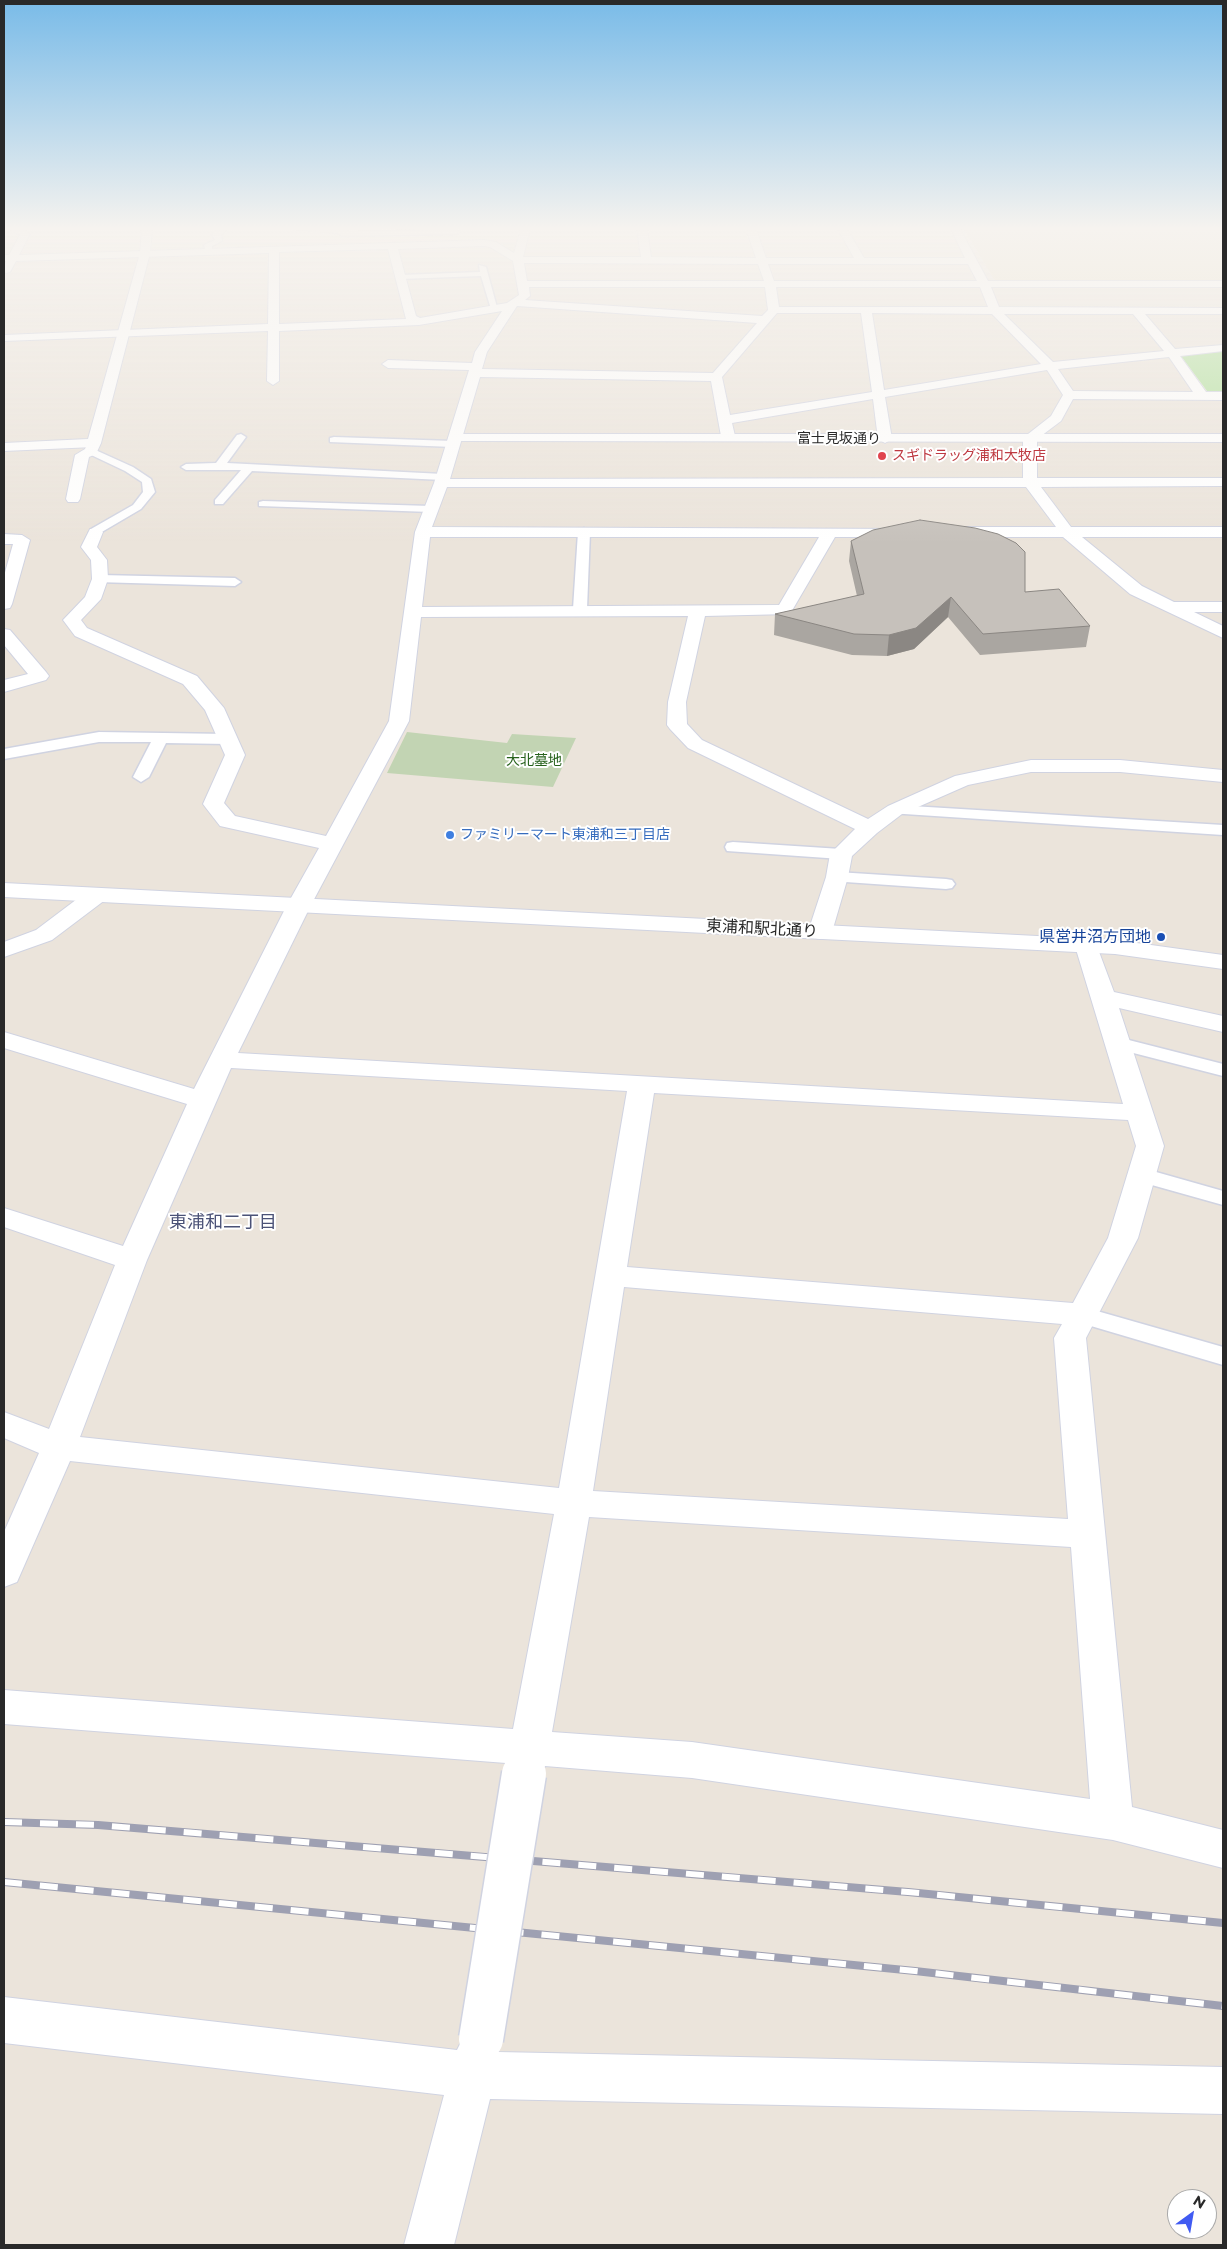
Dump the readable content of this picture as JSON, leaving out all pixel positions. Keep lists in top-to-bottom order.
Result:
{
  "streets": {
    "street": ["富士見坂通り", "東浦和駅北通り"]
  },
  "districts": ["東浦和二丁目"],
  "parks": ["大北墓地"],
  "places": ["スギドラッグ浦和大牧店", "ファミリーマート東浦和三丁目店", "県営井沼方団地"],
  "north": "top right"
}
